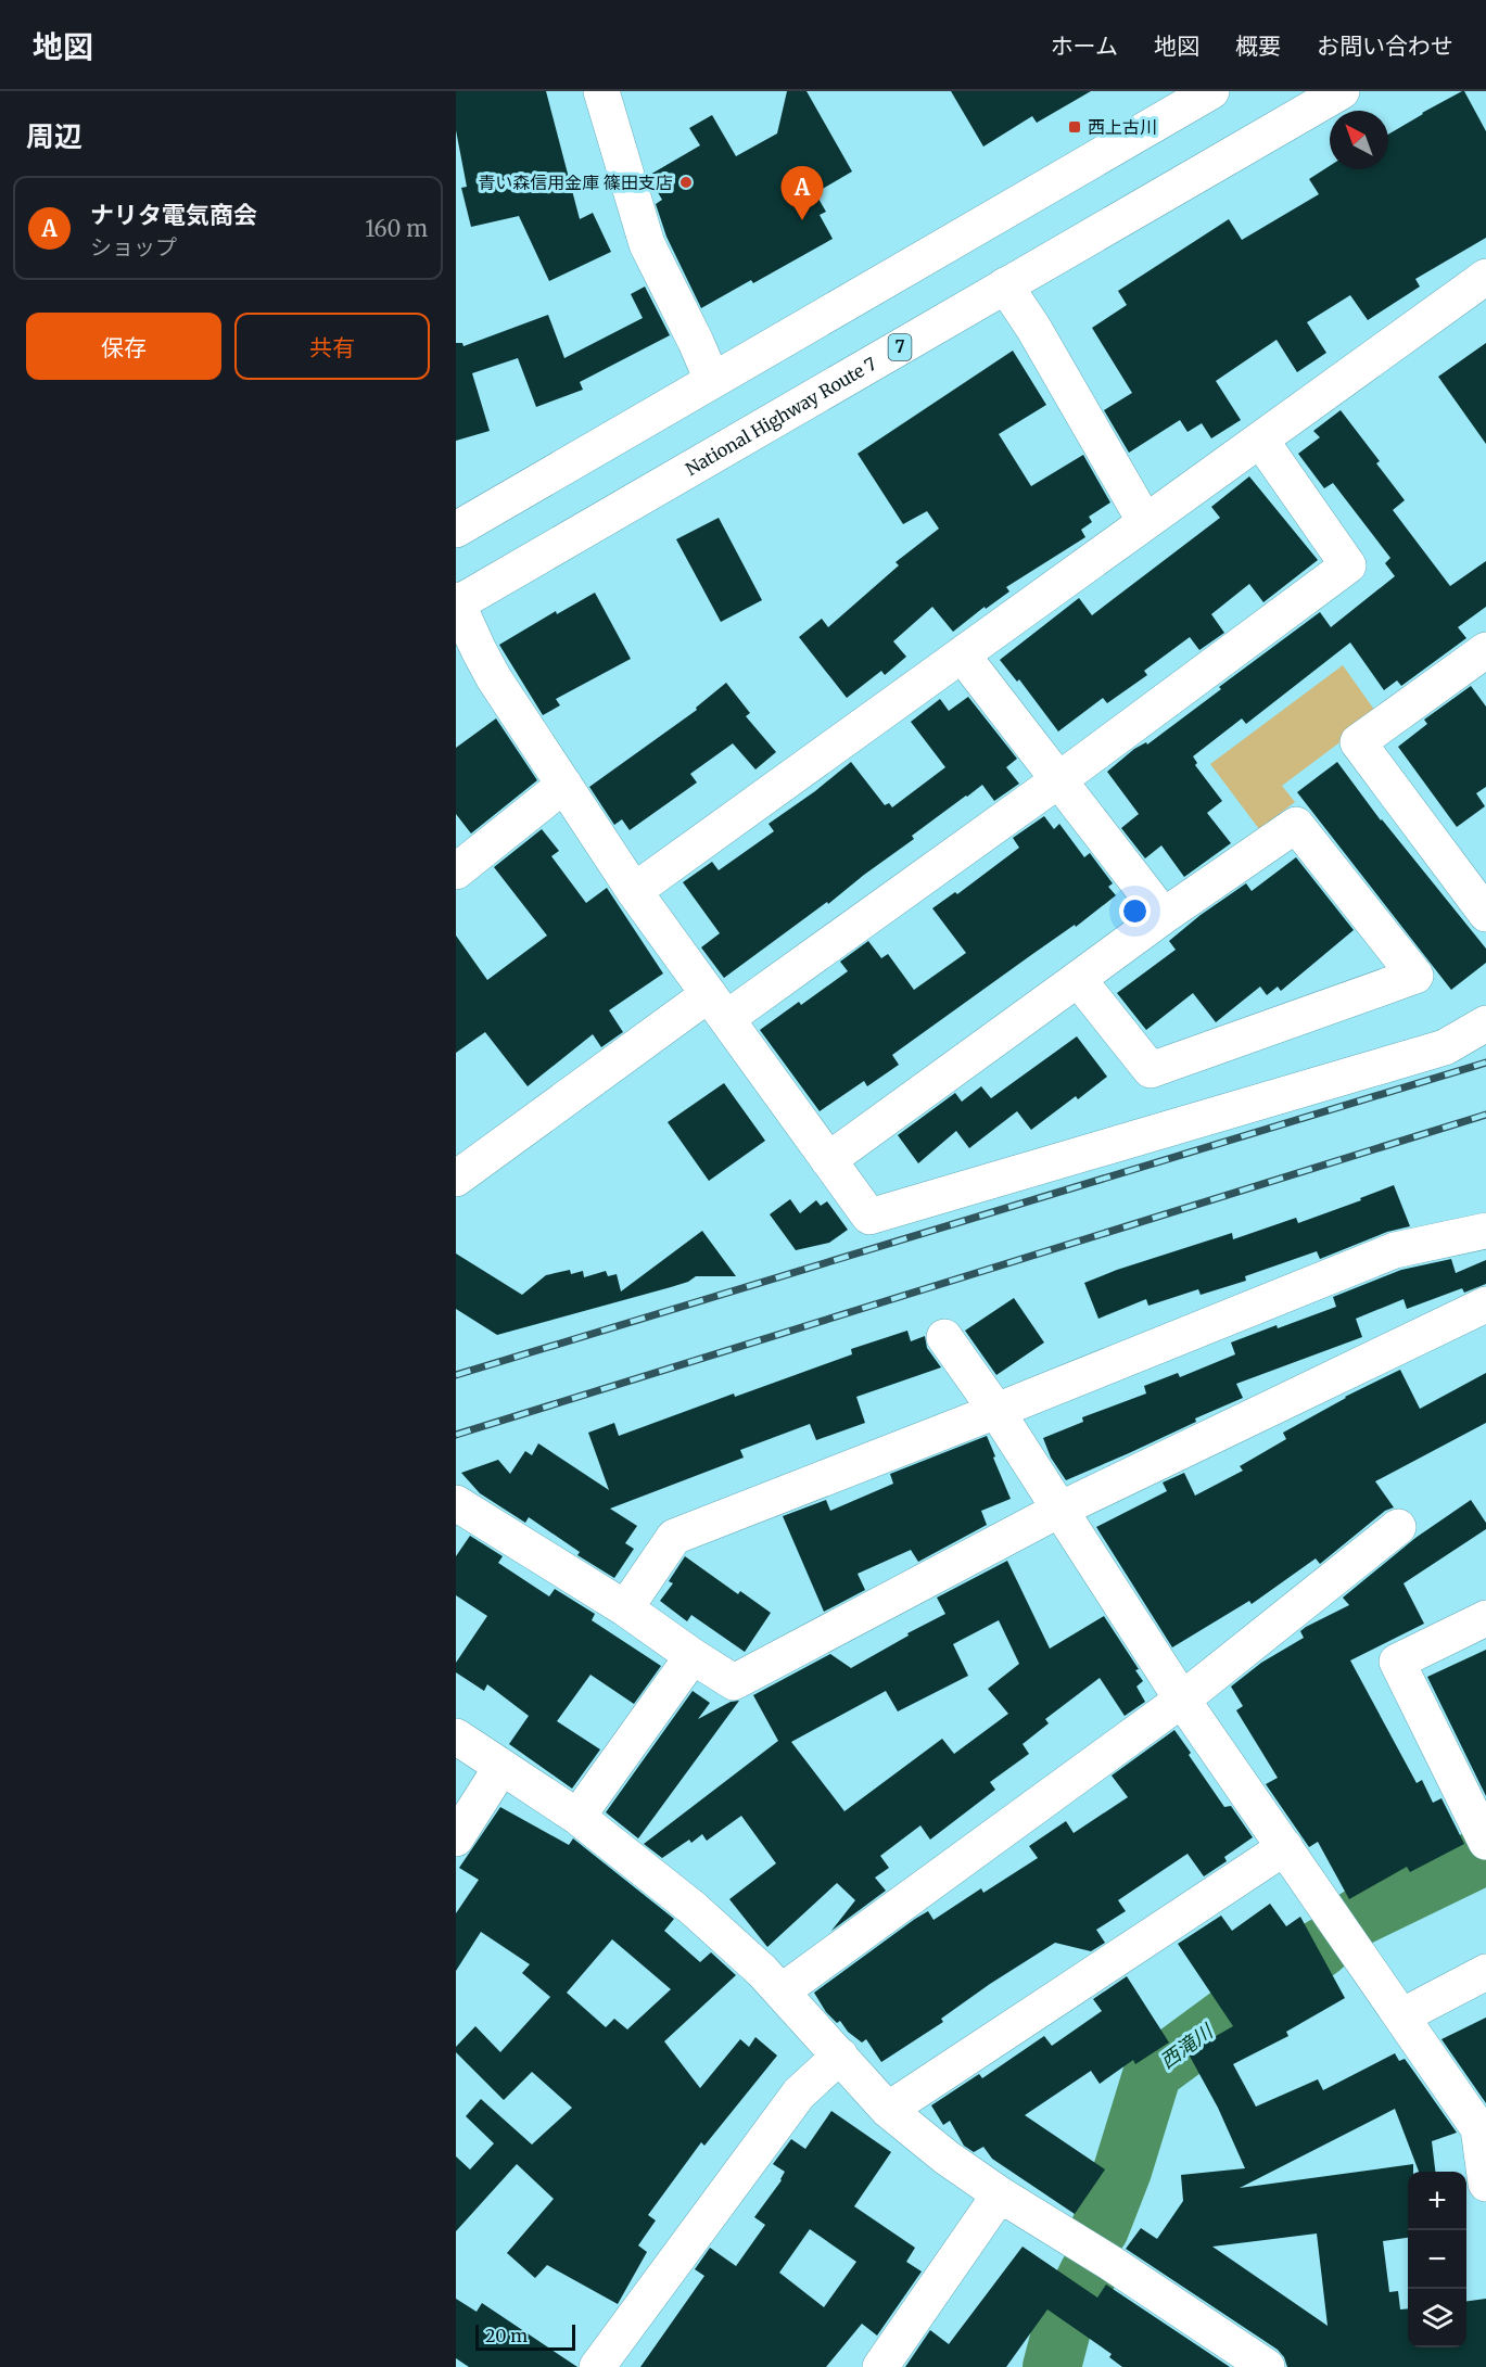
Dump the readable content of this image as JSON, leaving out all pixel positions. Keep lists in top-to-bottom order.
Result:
{
  "streets": {
    "main road": ["7", "National Highway Route 7"]
  },
  "water": ["西滝川"],
  "places": {
    "transit": ["西上古川"],
    "other": ["青い森信用金庫 篠田支店"]
  },
  "scale_bar": "20 m",
  "north": "top left",
  "page": {
    "header": "地図",
    "nav": [
      "ホーム",
      "地図",
      "概要",
      "お問い合わせ"
    ],
    "heading": "周辺",
    "pins": "A",
    "list": [
      {
        "mark": "A",
        "name": "ナリタ電気商会",
        "note": "ショップ",
        "value": "160 m"
      }
    ],
    "buttons": ["保存", "共有"],
    "map_buttons": ["+", "−"],
    "scale": "20 m"
  }
}
